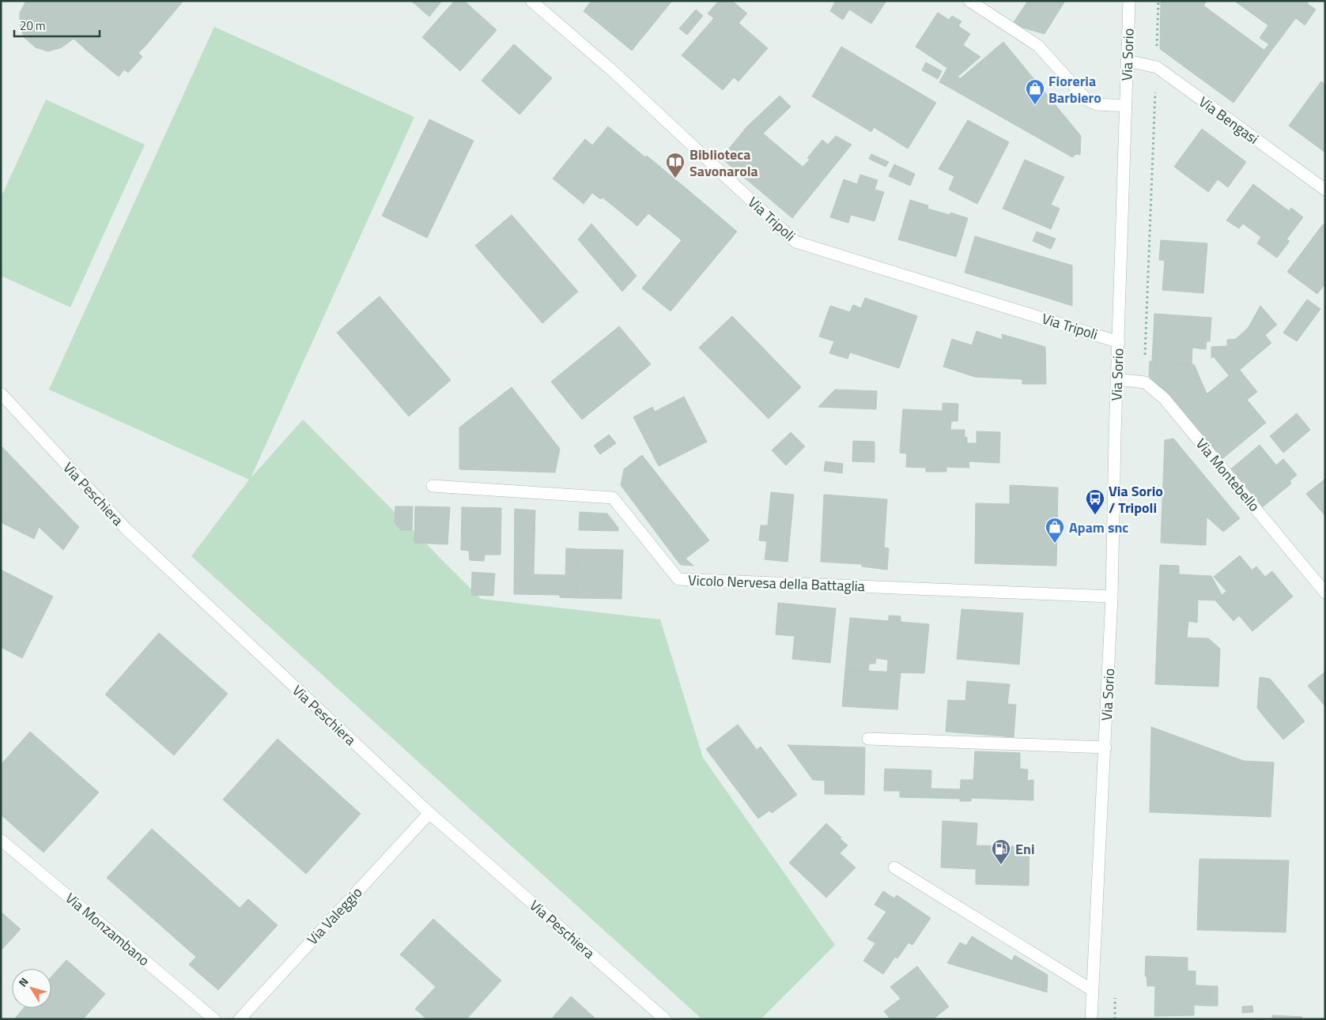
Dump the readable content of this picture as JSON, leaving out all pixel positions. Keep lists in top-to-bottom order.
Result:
{
  "streets": {
    "street": [
      "Via Sorio",
      "Via Bengasi",
      "Via Tripoli",
      "Via Montebello",
      "Via Peschiera",
      "Vicolo Nervesa della Battaglia",
      "Via Valeggio",
      "Via Monzambano"
    ]
  },
  "crossings": [
    ["Via Sorio", "Via Bengasi"],
    ["Via Sorio", "Via Tripoli"],
    ["Via Sorio", "Via Montebello"],
    ["Via Sorio", "Vicolo Nervesa della Battaglia"],
    ["Via Peschiera", "Via Valeggio"]
  ],
  "places": {
    "shop": ["Fioreria Barbiero", "Apam snc"],
    "library": ["Biblioteca Savonarola"],
    "bus stop": ["Via Sorio / Tripoli"],
    "fuel station": ["Eni"]
  },
  "scale_bar": "20 m",
  "north": "top left"
}
